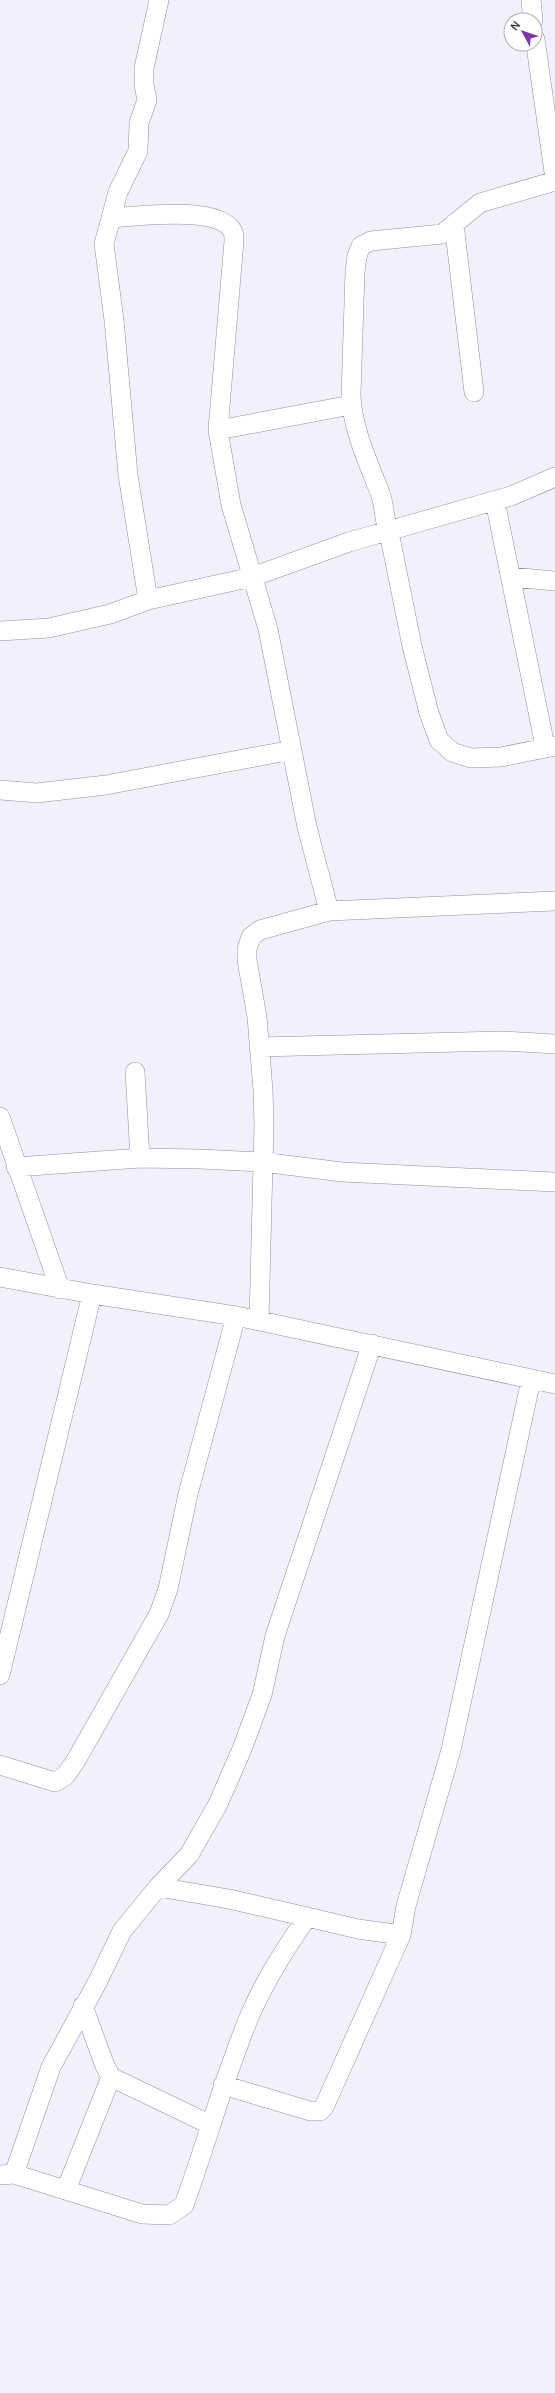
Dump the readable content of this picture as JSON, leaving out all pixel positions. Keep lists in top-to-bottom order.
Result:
{
  "north": "top left"
}
